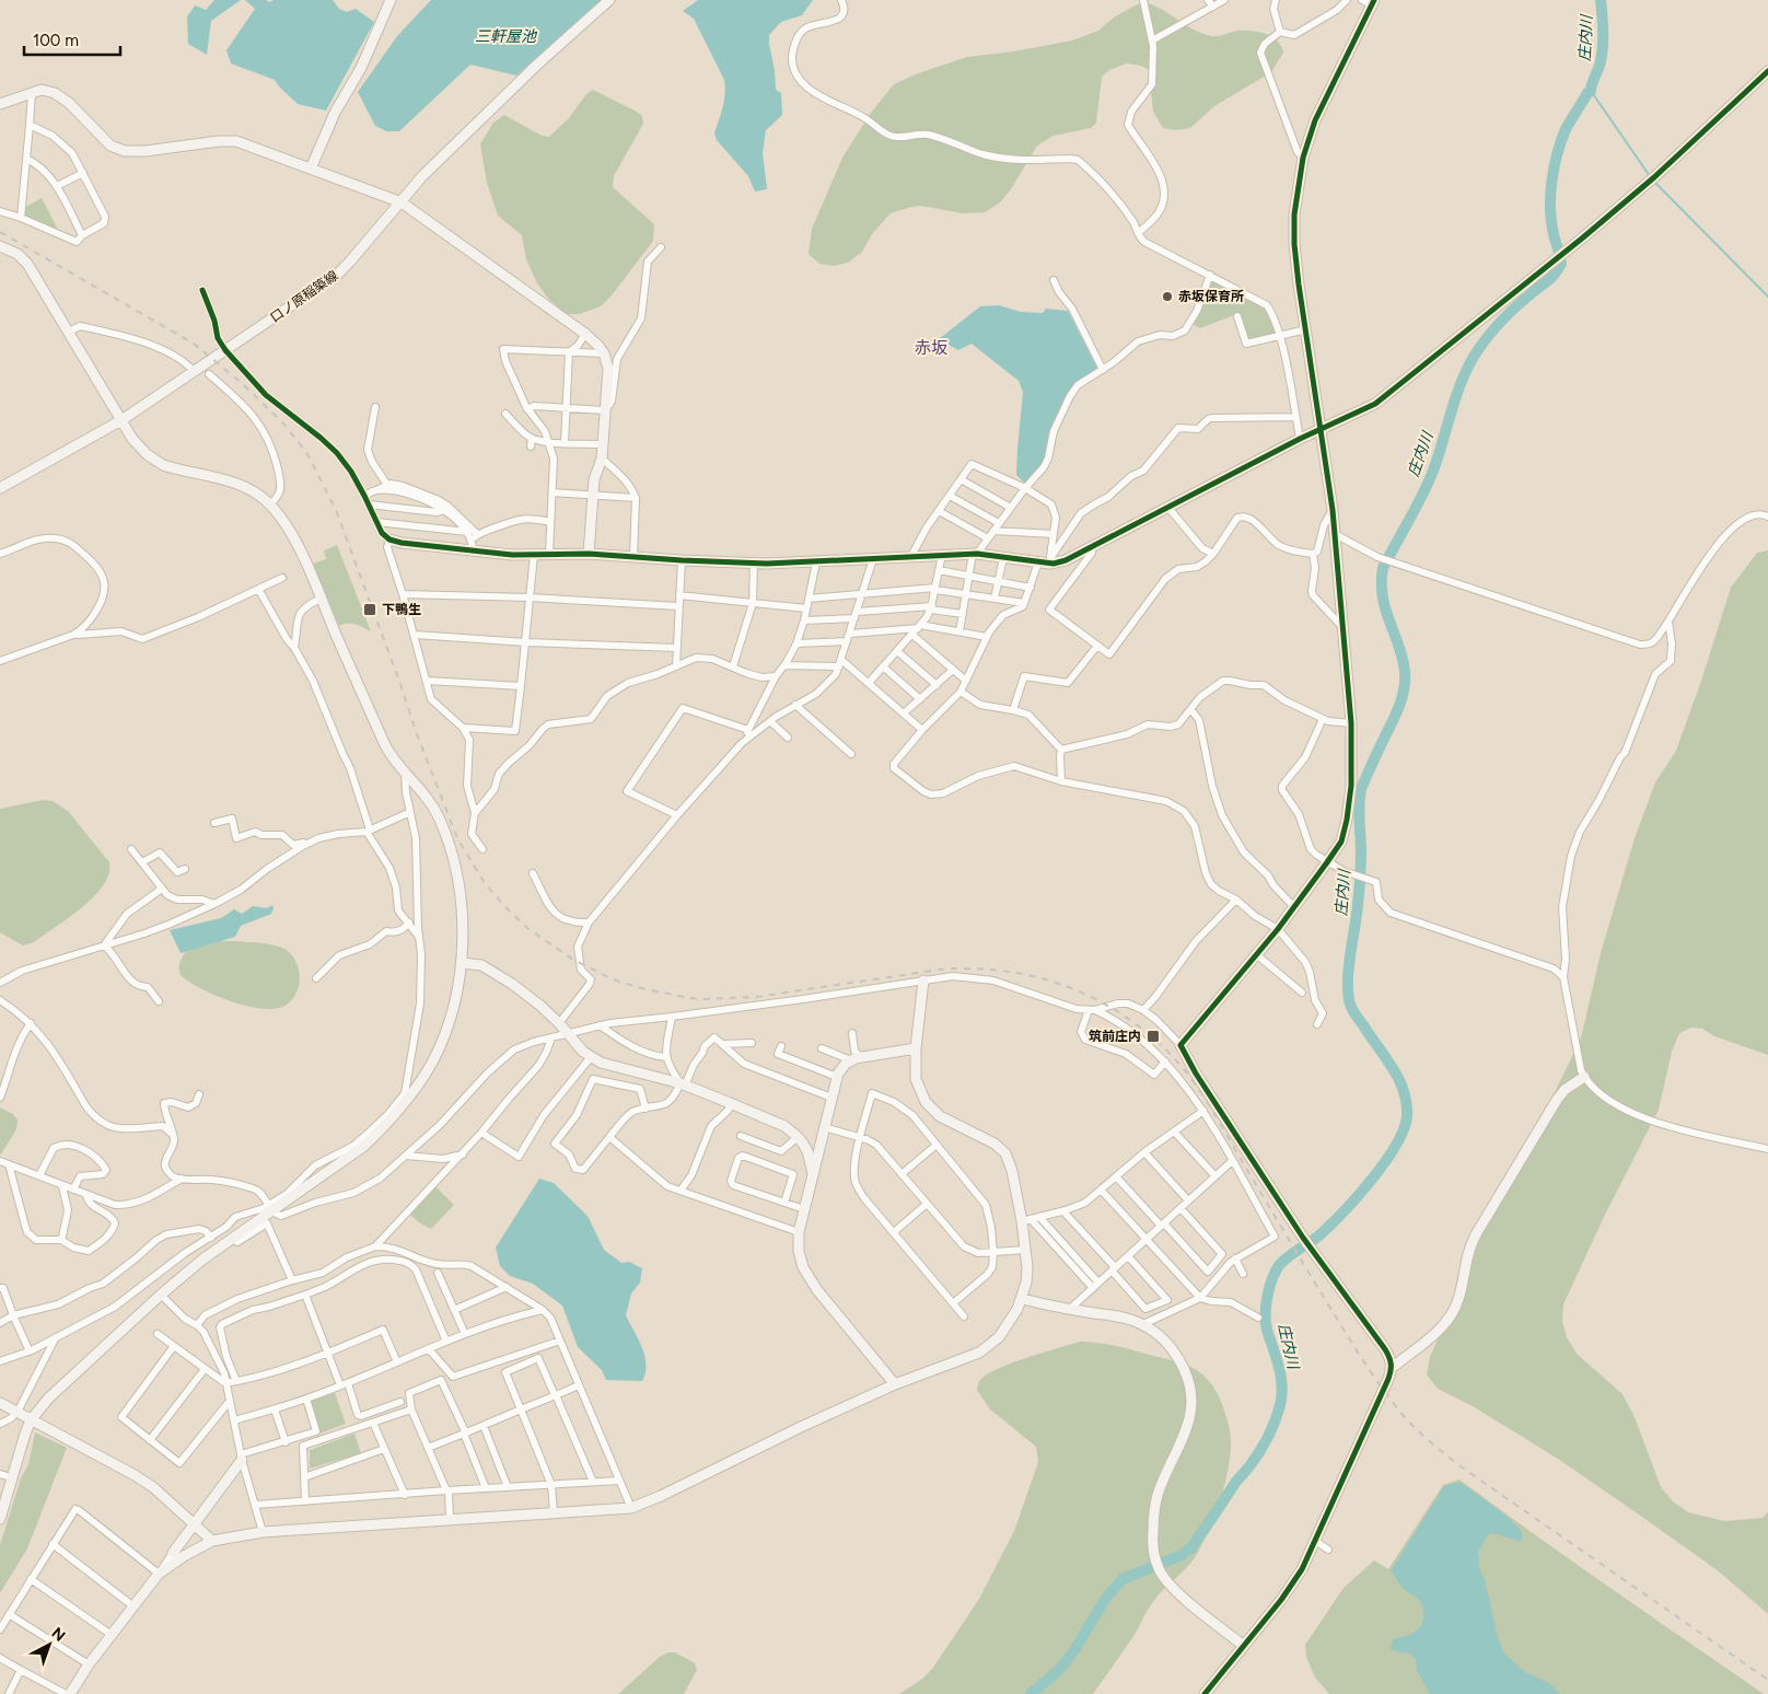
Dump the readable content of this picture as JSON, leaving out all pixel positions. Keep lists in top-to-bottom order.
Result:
{
  "streets": {
    "street": ["口ノ原稲築線"]
  },
  "districts": ["赤坂"],
  "water": ["三軒屋池", "庄内川"],
  "places": {
    "other": ["赤坂保育所"],
    "transit": ["下鴨生", "筑前庄内"]
  },
  "scale_bar": "100 m",
  "north": "top right"
}
